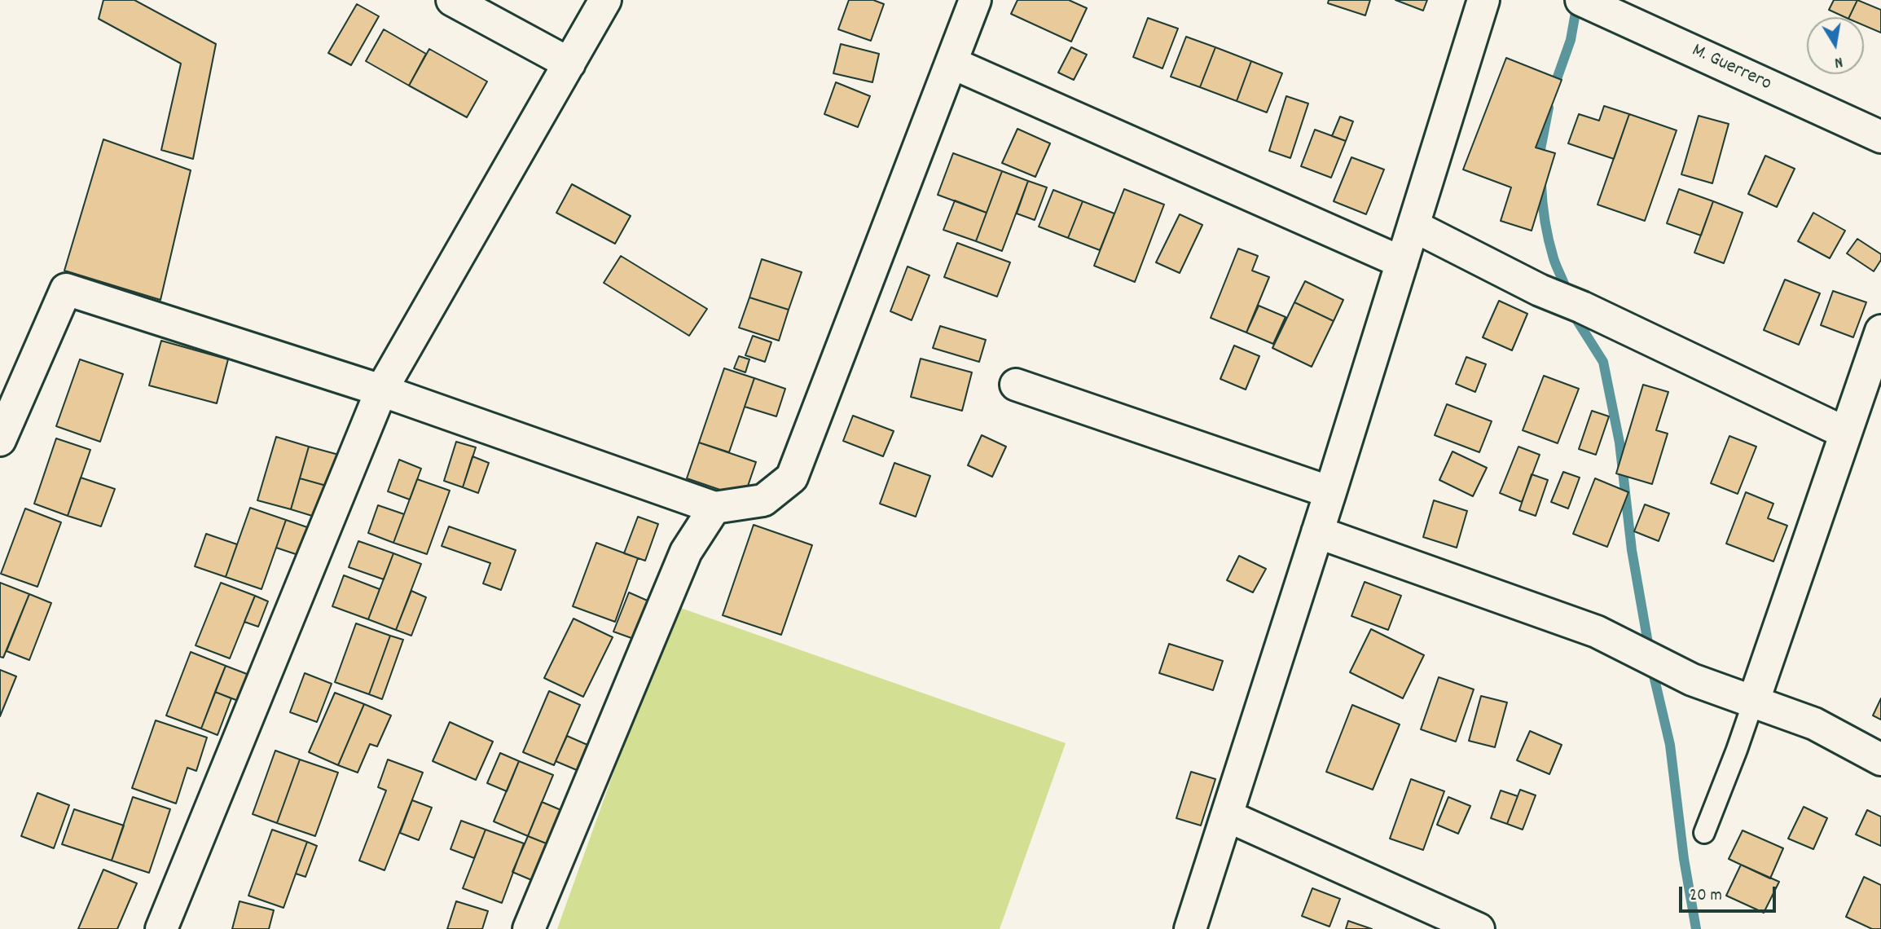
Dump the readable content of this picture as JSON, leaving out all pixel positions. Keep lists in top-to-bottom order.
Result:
{
  "streets": {
    "street": ["M. Guerrero"]
  },
  "scale_bar": "20 m",
  "north": "bottom"
}
